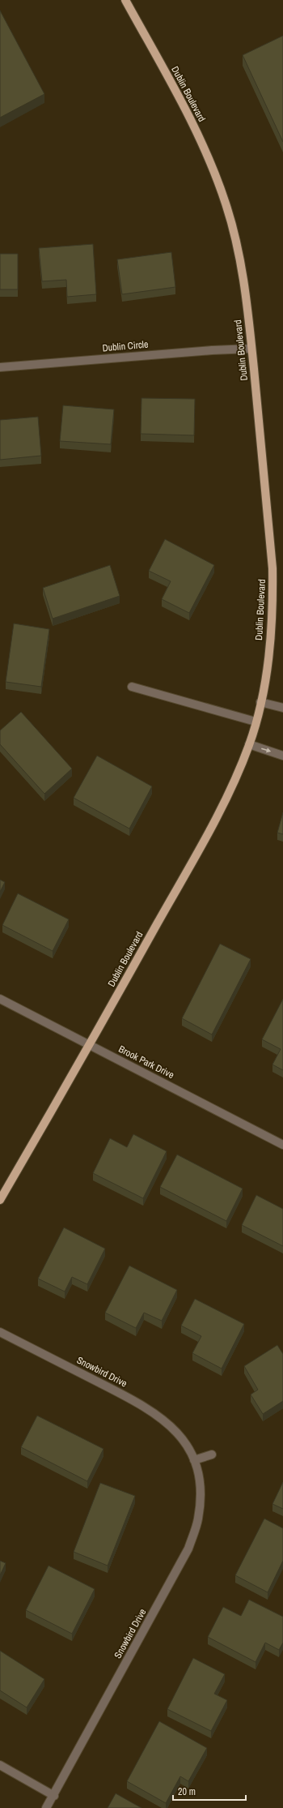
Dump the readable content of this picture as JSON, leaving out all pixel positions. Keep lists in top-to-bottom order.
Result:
{
  "streets": {
    "main road": ["Dublin Boulevard"],
    "street": ["Dublin Circle", "Brook Park Drive", "Snowbird Drive"]
  },
  "crossings": [
    ["Dublin Boulevard", "Dublin Circle"],
    ["Dublin Boulevard", "Brook Park Drive"]
  ],
  "scale_bar": "20 m"
}
